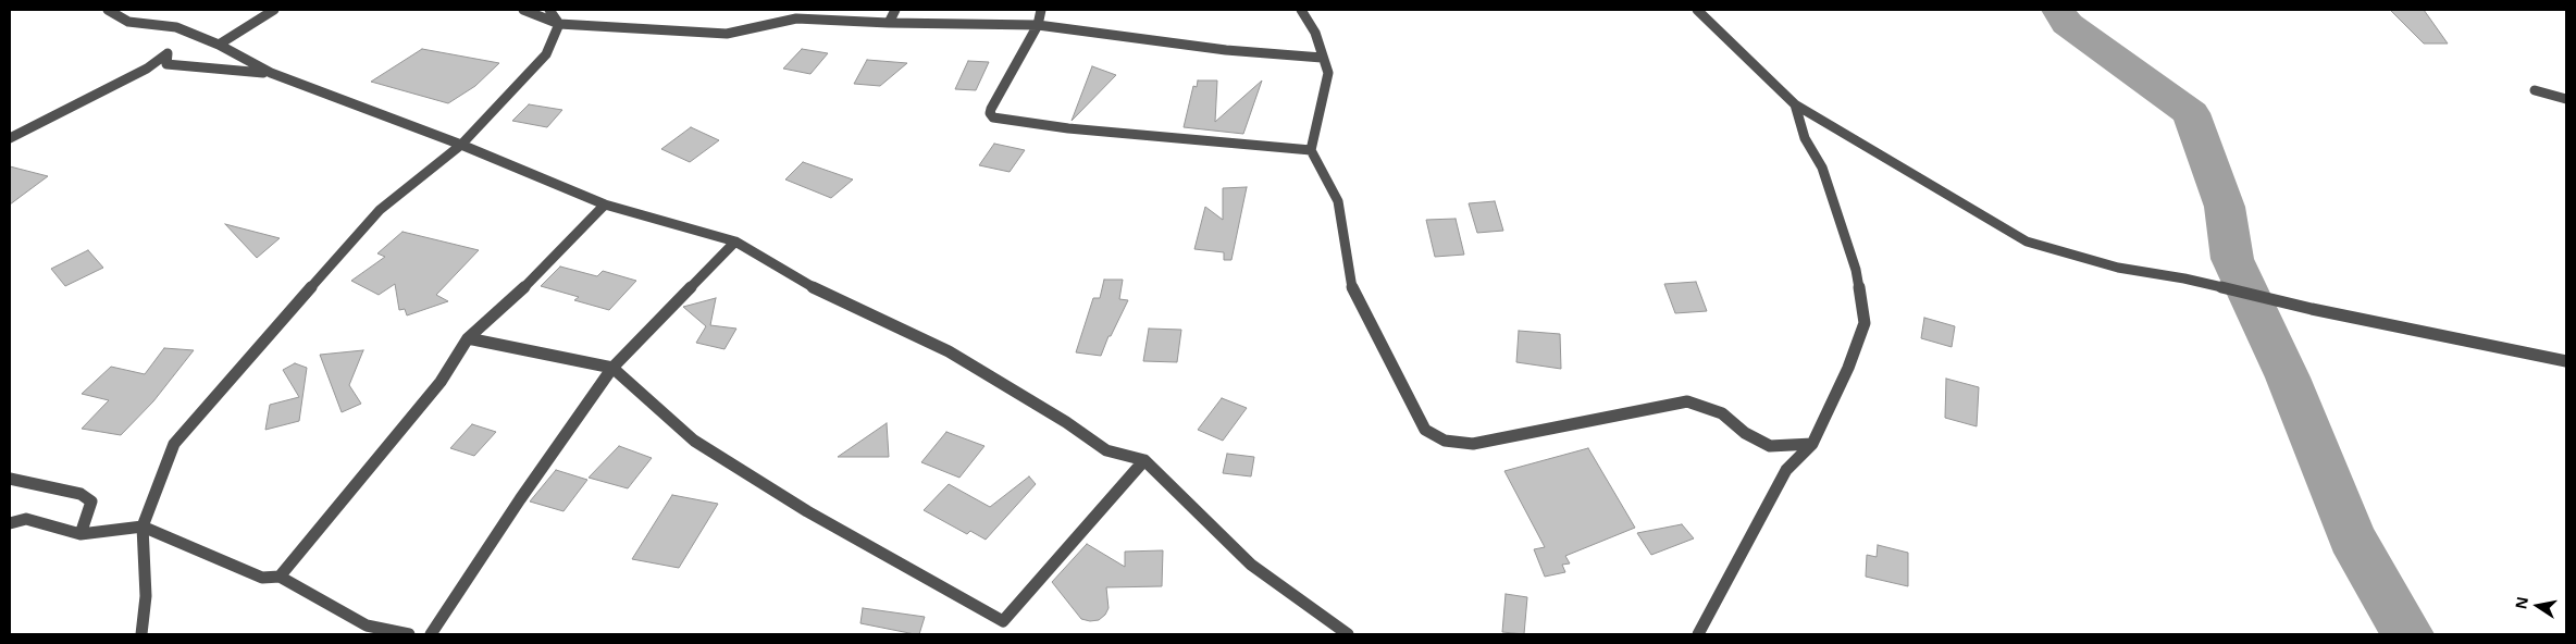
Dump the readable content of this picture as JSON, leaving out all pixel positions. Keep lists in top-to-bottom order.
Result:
{
  "north": "left"
}
